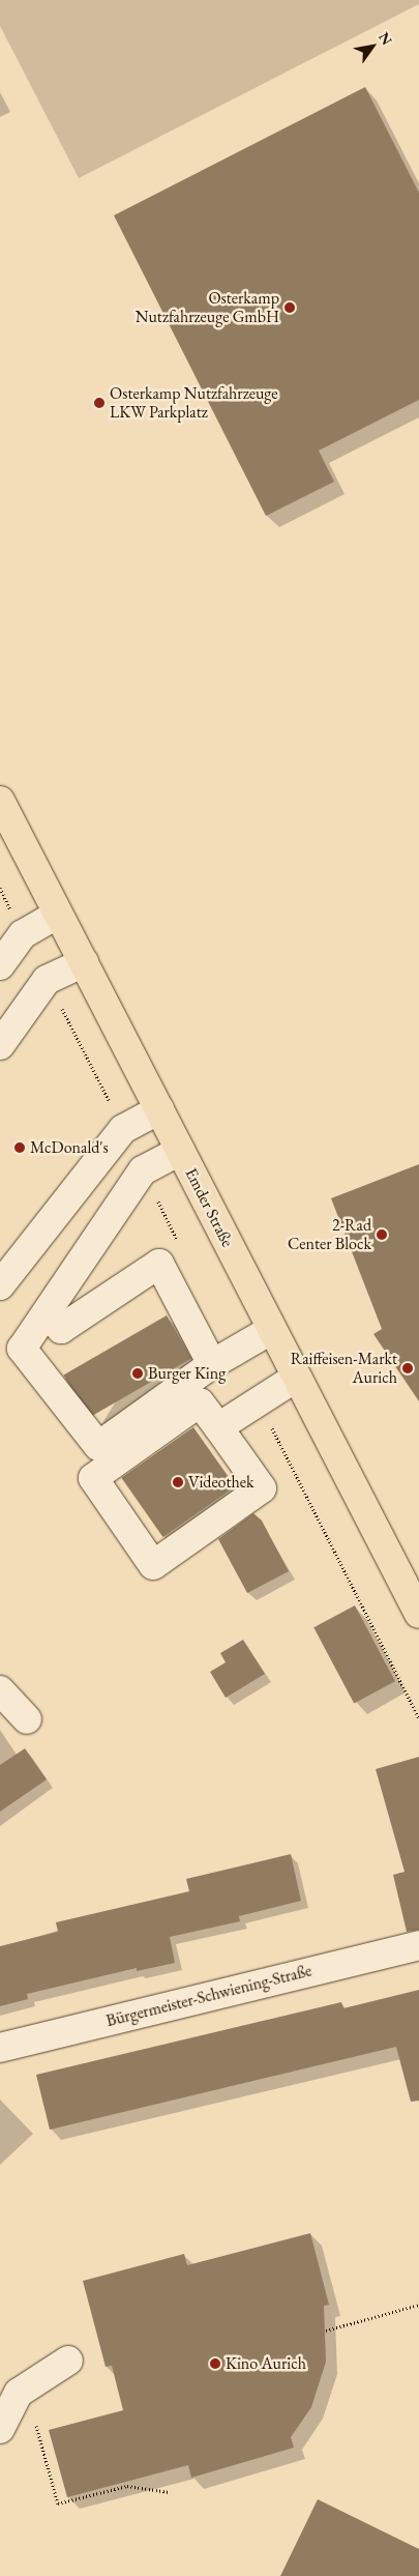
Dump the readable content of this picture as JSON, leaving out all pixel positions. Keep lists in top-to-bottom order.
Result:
{
  "streets": {
    "main road": ["Emder Straße"],
    "street": ["Bürgermeister-Schwiening-Straße"]
  },
  "places": [
    "Osterkamp Nutzfahrzeuge GmbH",
    "Osterkamp Nutzfahrzeuge LKW Parkplatz",
    "McDonald's",
    "2-Rad Center Block",
    "Raiffeisen-Markt Aurich",
    "Burger King",
    "Videothek",
    "Kino Aurich"
  ],
  "north": "top right"
}
